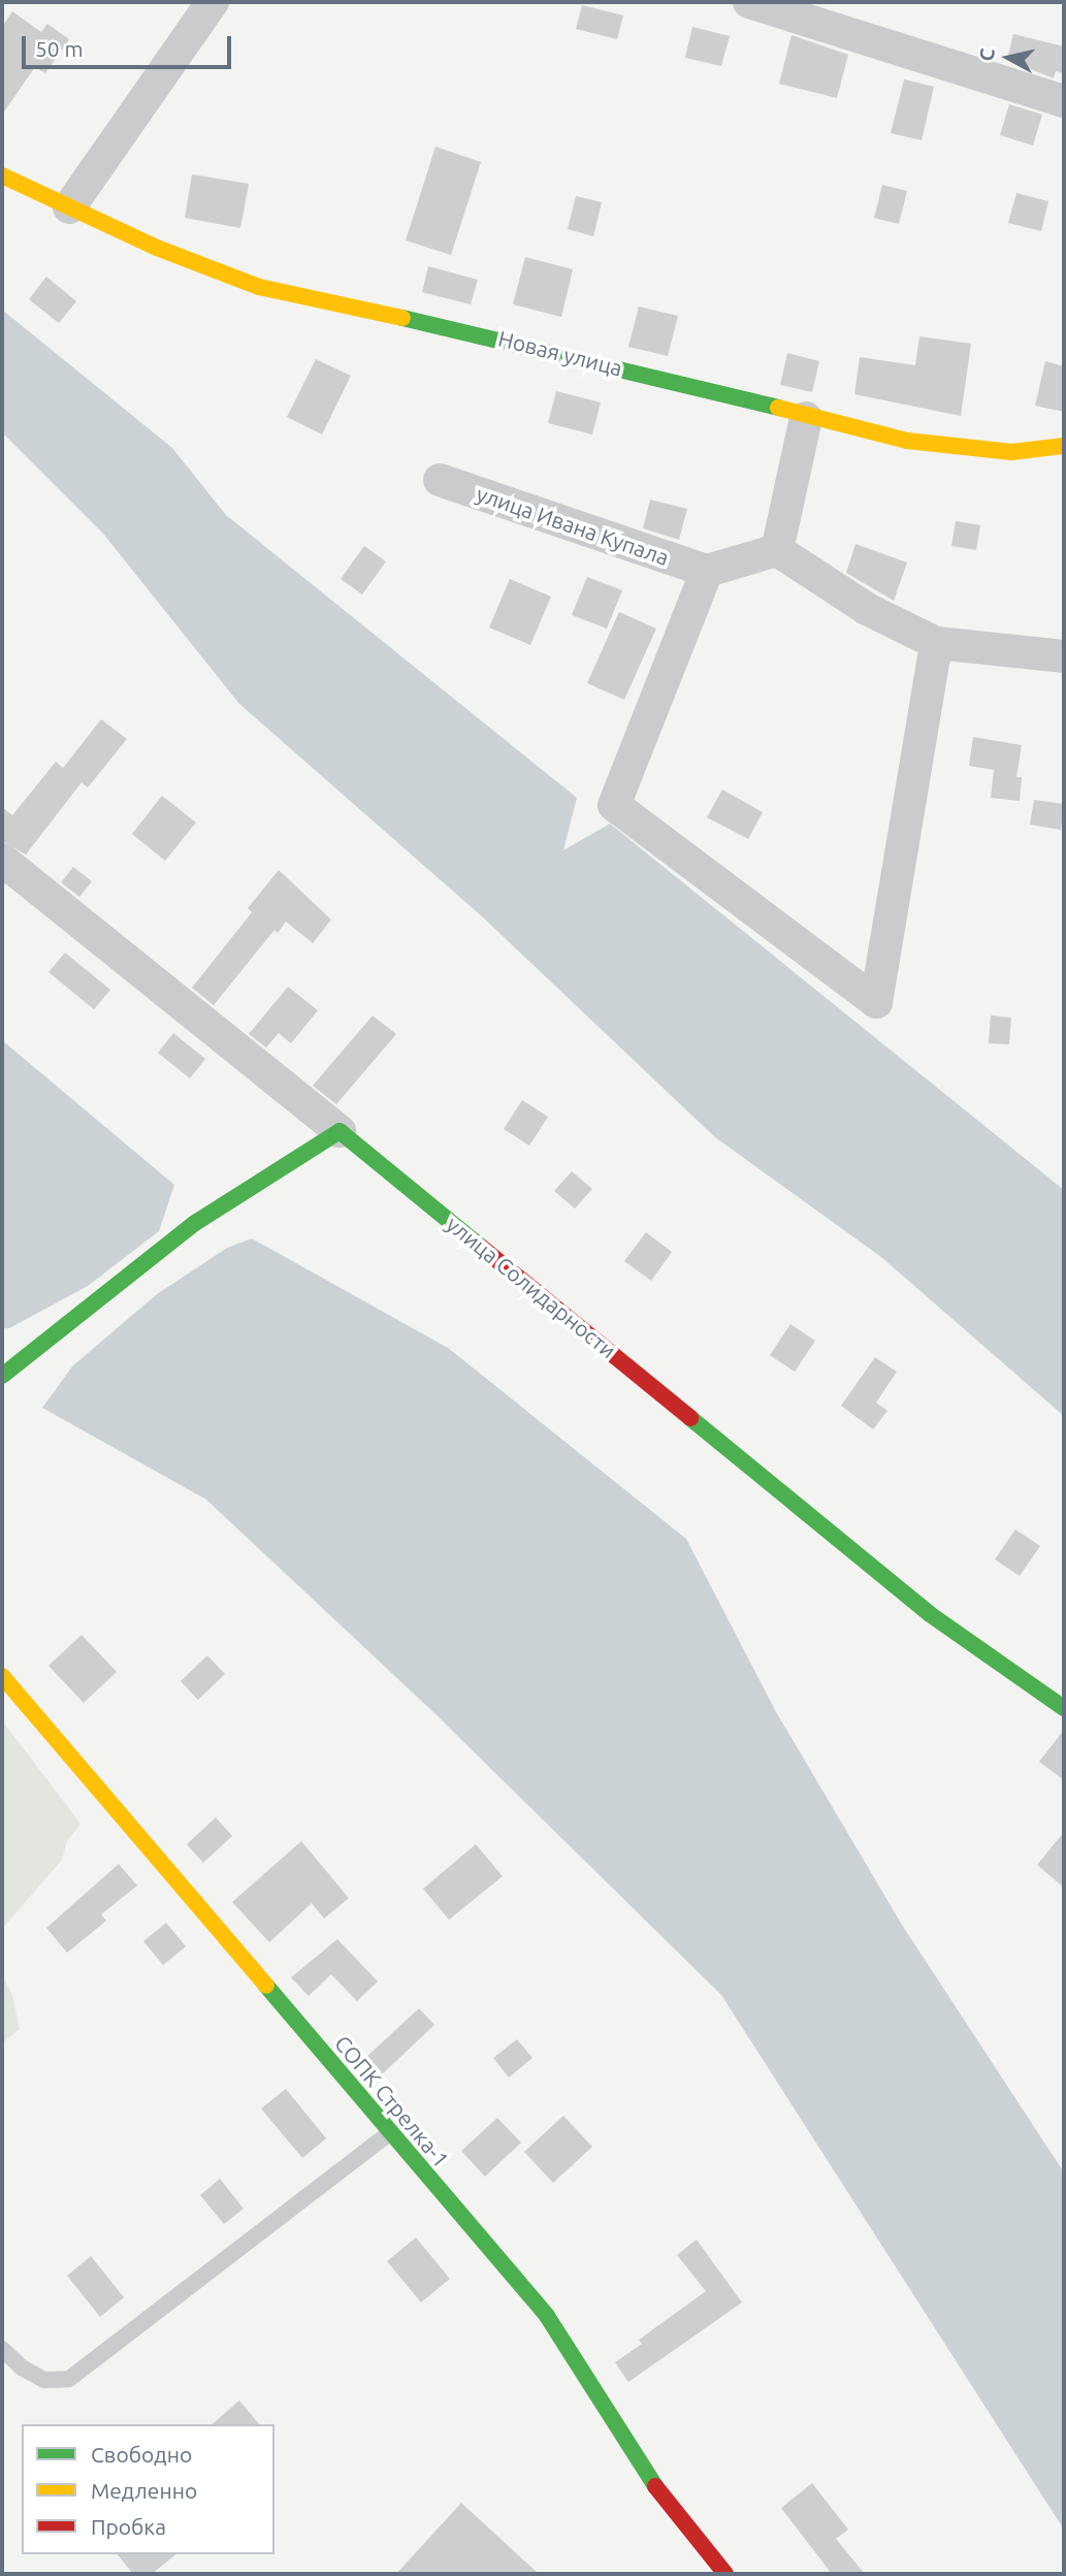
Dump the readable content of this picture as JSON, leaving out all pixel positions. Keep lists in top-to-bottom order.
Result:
{
  "streets": {
    "street": [
      "Новая улица",
      "улица Ивана Купала",
      "улица Солидарности",
      "СОПК Стрелка-1"
    ]
  },
  "legend": ["Свободно", "Медленно", "Пробка"],
  "scale_bar": "50 m",
  "north": "left"
}
